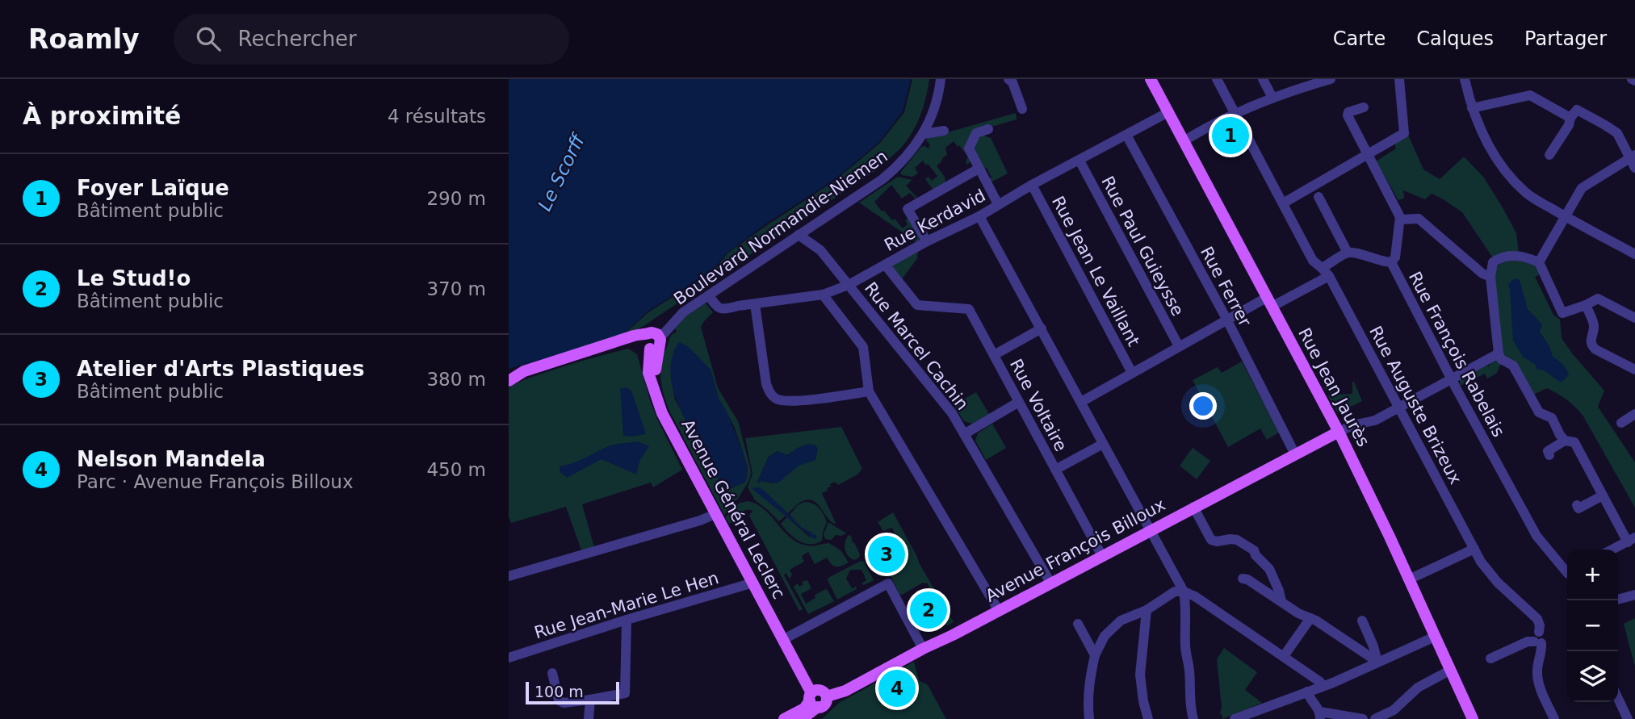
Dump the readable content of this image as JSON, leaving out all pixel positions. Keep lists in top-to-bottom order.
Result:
{
  "streets": {
    "main road": ["Rue Jean Jaurès", "Avenue Général Leclerc", "Avenue François Billoux"],
    "street": [
      "Rue Kerdavid",
      "Boulevard Normandie-Niemen",
      "Rue Paul Guieysse",
      "Rue Jean Le Vaillant",
      "Rue Ferrer",
      "Rue Marcel Cachin",
      "Rue François Rabelais",
      "Rue Voltaire",
      "Rue Auguste Brizeux",
      "Rue Jean-Marie Le Hen"
    ]
  },
  "crossings": [
    ["Rue Kerdavid", "Boulevard Normandie-Niemen"],
    ["Rue Kerdavid", "Rue Paul Guieysse"],
    ["Rue Kerdavid", "Rue Jean Le Vaillant"],
    ["Rue Kerdavid", "Rue Ferrer"],
    ["Rue Kerdavid", "Rue Marcel Cachin"],
    ["Rue Kerdavid", "Rue Jean Jaurès"],
    ["Rue Kerdavid", "Rue Voltaire"],
    ["Boulevard Normandie-Niemen", "Rue Marcel Cachin"],
    ["Boulevard Normandie-Niemen", "Avenue Général Leclerc"],
    ["Rue Ferrer", "Avenue François Billoux"],
    ["Rue Marcel Cachin", "Avenue François Billoux"],
    ["Rue Jean Jaurès", "Avenue François Billoux"],
    ["Rue Voltaire", "Avenue François Billoux"],
    ["Avenue Général Leclerc", "Avenue François Billoux"],
    ["Avenue Général Leclerc", "Rue Jean-Marie Le Hen"]
  ],
  "water": ["Le Scorff"],
  "scale_bar": "100 m",
  "page": {
    "header": "Roamly",
    "search": "Rechercher",
    "nav": ["Carte", "Calques", "Partager"],
    "heading": ["À proximité", "4 résultats"],
    "pins": [
      "1",
      "3",
      "2",
      "4"
    ],
    "list": [
      {
        "mark": "1",
        "name": "Foyer Laïque",
        "note": "Bâtiment public",
        "value": "290 m"
      },
      {
        "mark": "2",
        "name": "Le Stud!o",
        "note": "Bâtiment public",
        "value": "370 m"
      },
      {
        "mark": "3",
        "name": "Atelier d'Arts Plastiques",
        "note": "Bâtiment public",
        "value": "380 m"
      },
      {
        "mark": "4",
        "name": "Nelson Mandela",
        "note": "Parc · Avenue François Billoux",
        "value": "450 m"
      }
    ],
    "map_buttons": ["+", "−"],
    "scale": "100 m"
  }
}
